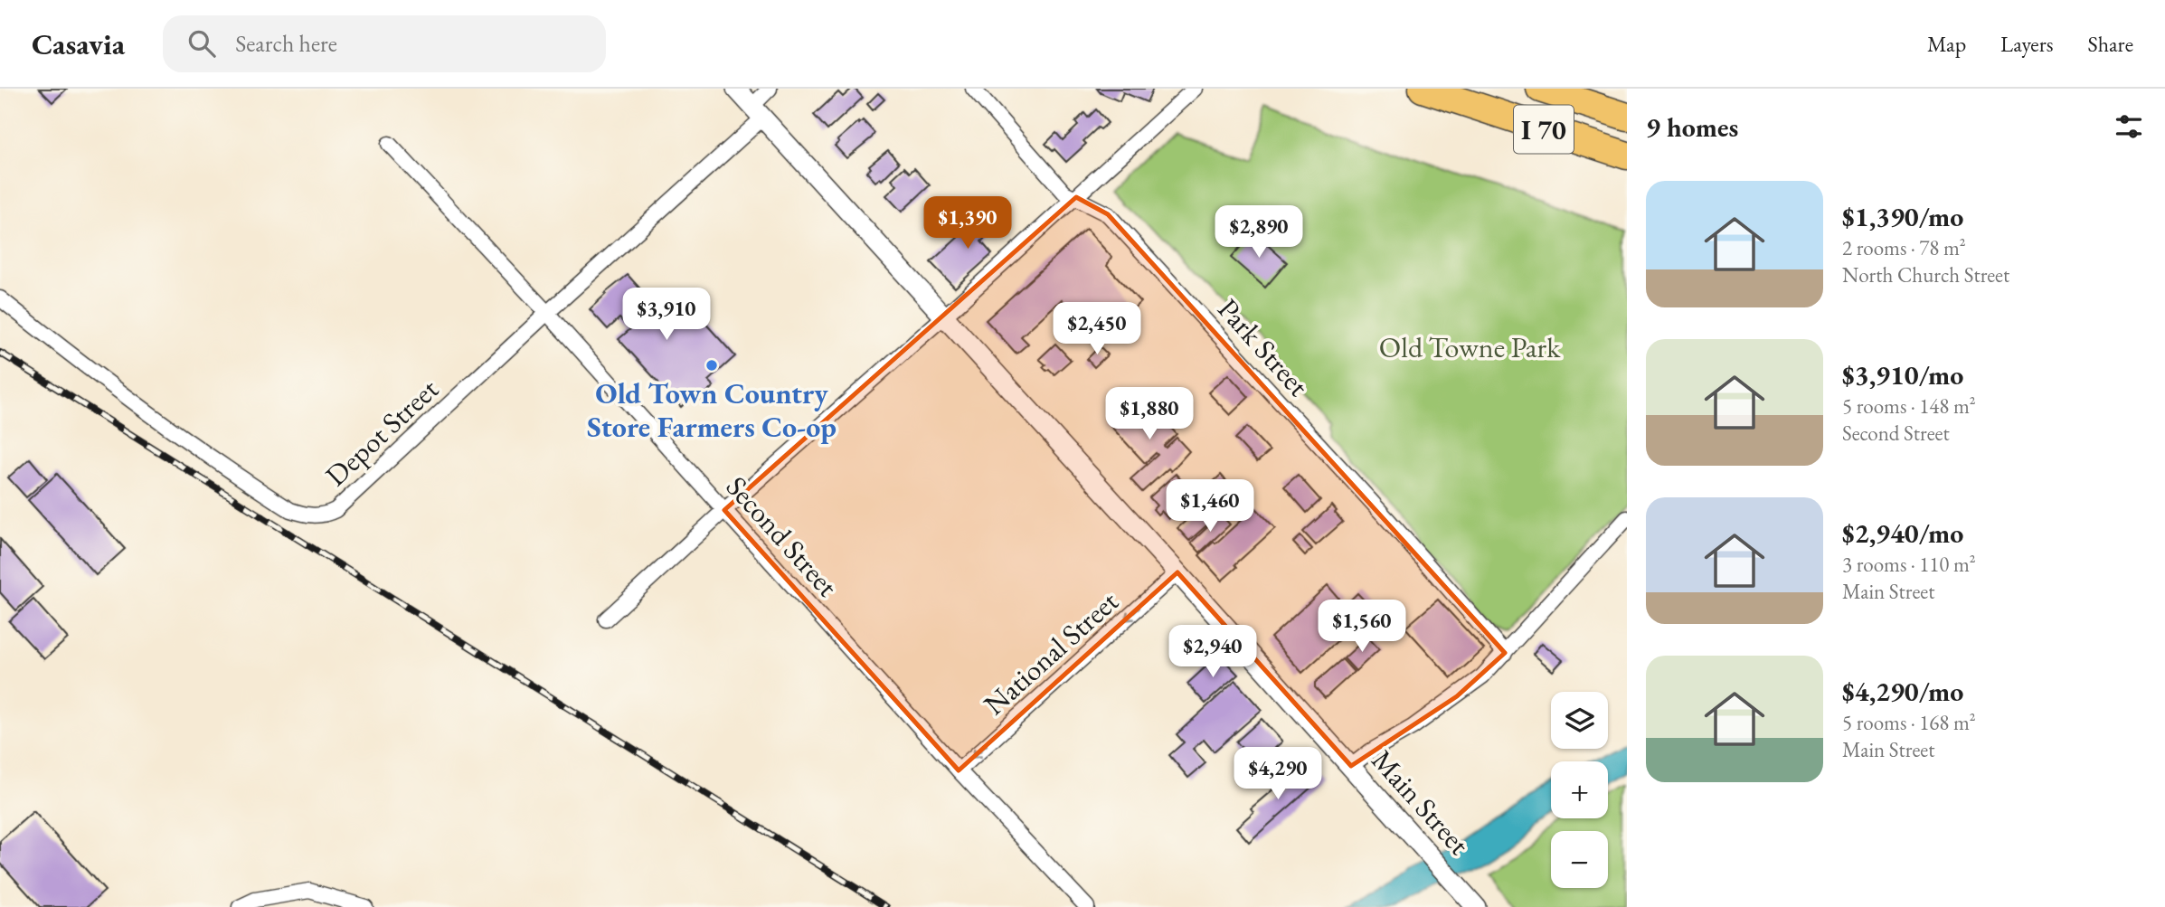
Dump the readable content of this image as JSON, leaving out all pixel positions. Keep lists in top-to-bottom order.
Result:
{
  "streets": {
    "highway": ["I 70"],
    "street": [
      "Park Street",
      "Depot Street",
      "Second Street",
      "National Street",
      "Main Street"
    ]
  },
  "crossings": [
    ["Depot Street", "Second Street"],
    ["Depot Street", "Main Street"],
    ["Second Street", "National Street"],
    ["National Street", "Main Street"]
  ],
  "one_way": ["National Street"],
  "parks": ["Old Towne Park"],
  "places": ["Old Town Country Store Farmers Co-op"],
  "page": {
    "header": "Casavia",
    "search": "Search here",
    "nav": ["Map", "Layers", "Share"],
    "heading": "9 homes",
    "list": [
      {
        "name": "$1,390/mo",
        "note": "2 rooms · 78 m² · North Church Street"
      },
      {
        "name": "$3,910/mo",
        "note": "5 rooms · 148 m² · Second Street"
      },
      {
        "name": "$2,940/mo",
        "note": "3 rooms · 110 m² · Main Street"
      },
      {
        "name": "$4,290/mo",
        "note": "5 rooms · 168 m² · Main Street"
      }
    ],
    "price": [
      "$1,390",
      "$2,890",
      "$3,910",
      "$2,450",
      "$1,880",
      "$1,460",
      "$1,560",
      "$2,940",
      "$4,290"
    ],
    "map_buttons": ["+", "−"]
  }
}
